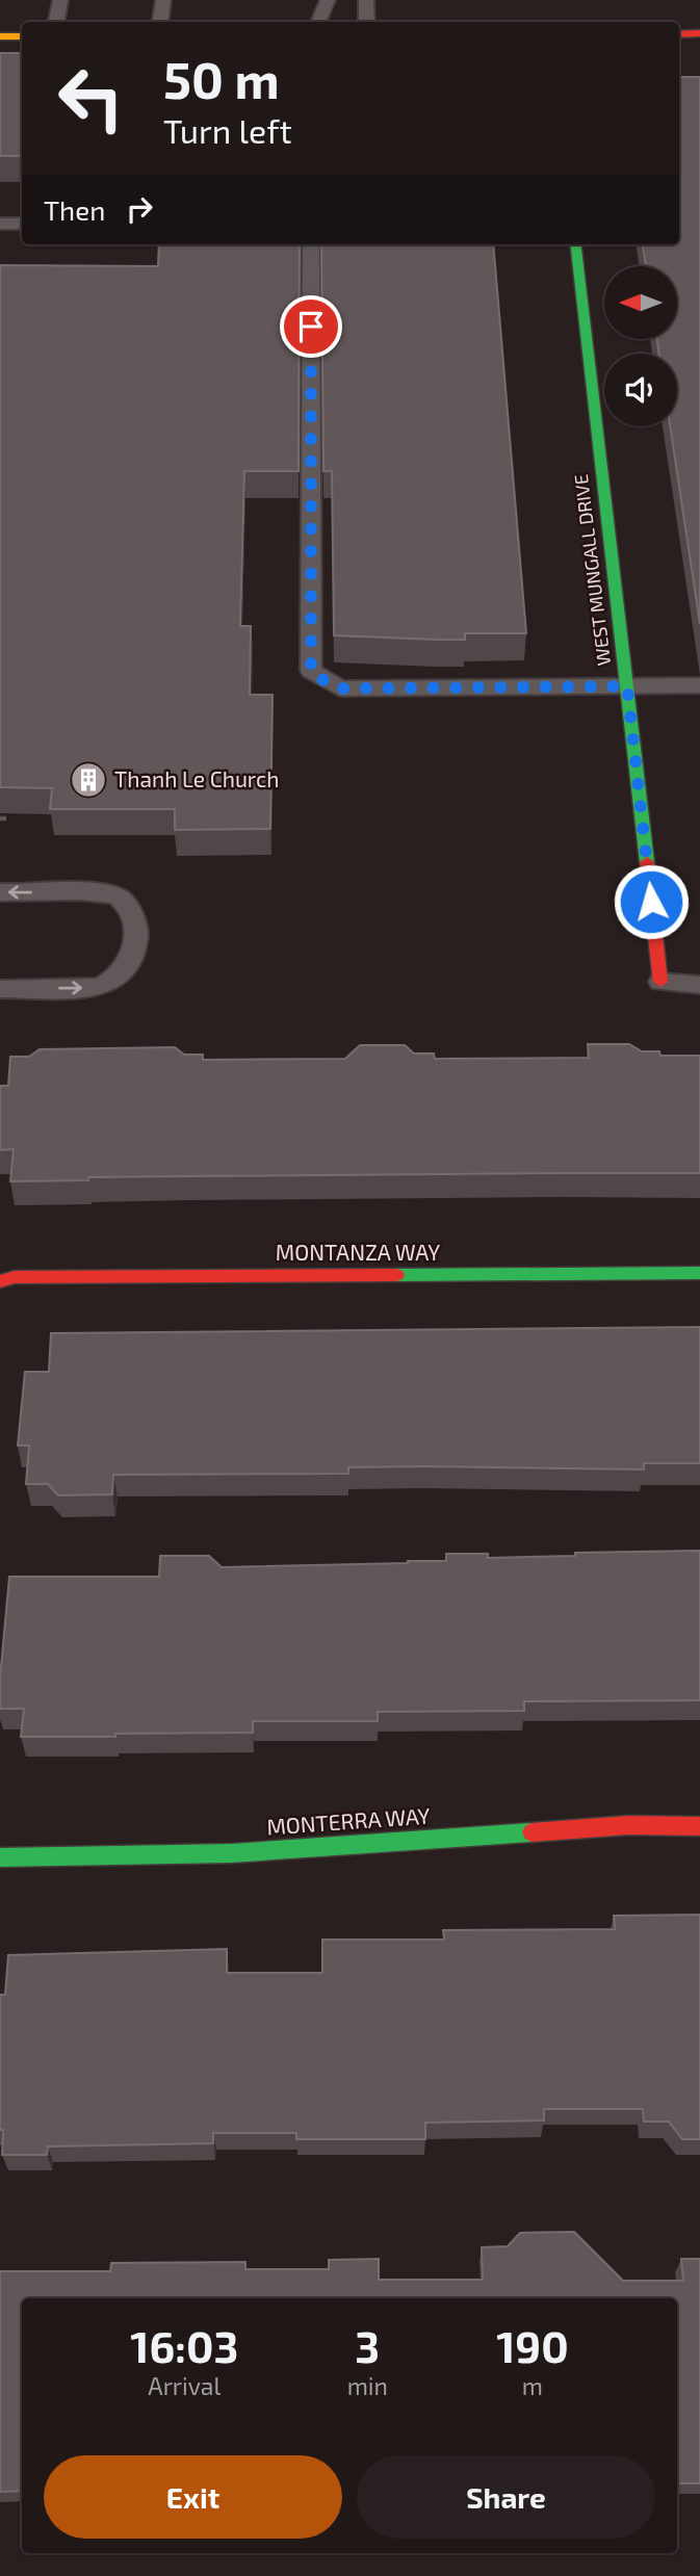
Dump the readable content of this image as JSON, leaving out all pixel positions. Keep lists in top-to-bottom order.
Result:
{
  "streets": {
    "street": ["WEST MUNGALL DRIVE", "MONTANZA WAY", "MONTERRA WAY"]
  },
  "places": {
    "building": ["Thanh Le Church"]
  },
  "north": "left",
  "page": {
    "turn": ["50 m", "Turn left"],
    "then": "Then",
    "eta": [
      "16:03",
      "Arrival",
      "3",
      "min",
      "190",
      "m"
    ],
    "buttons": ["Exit", "Share"]
  }
}
